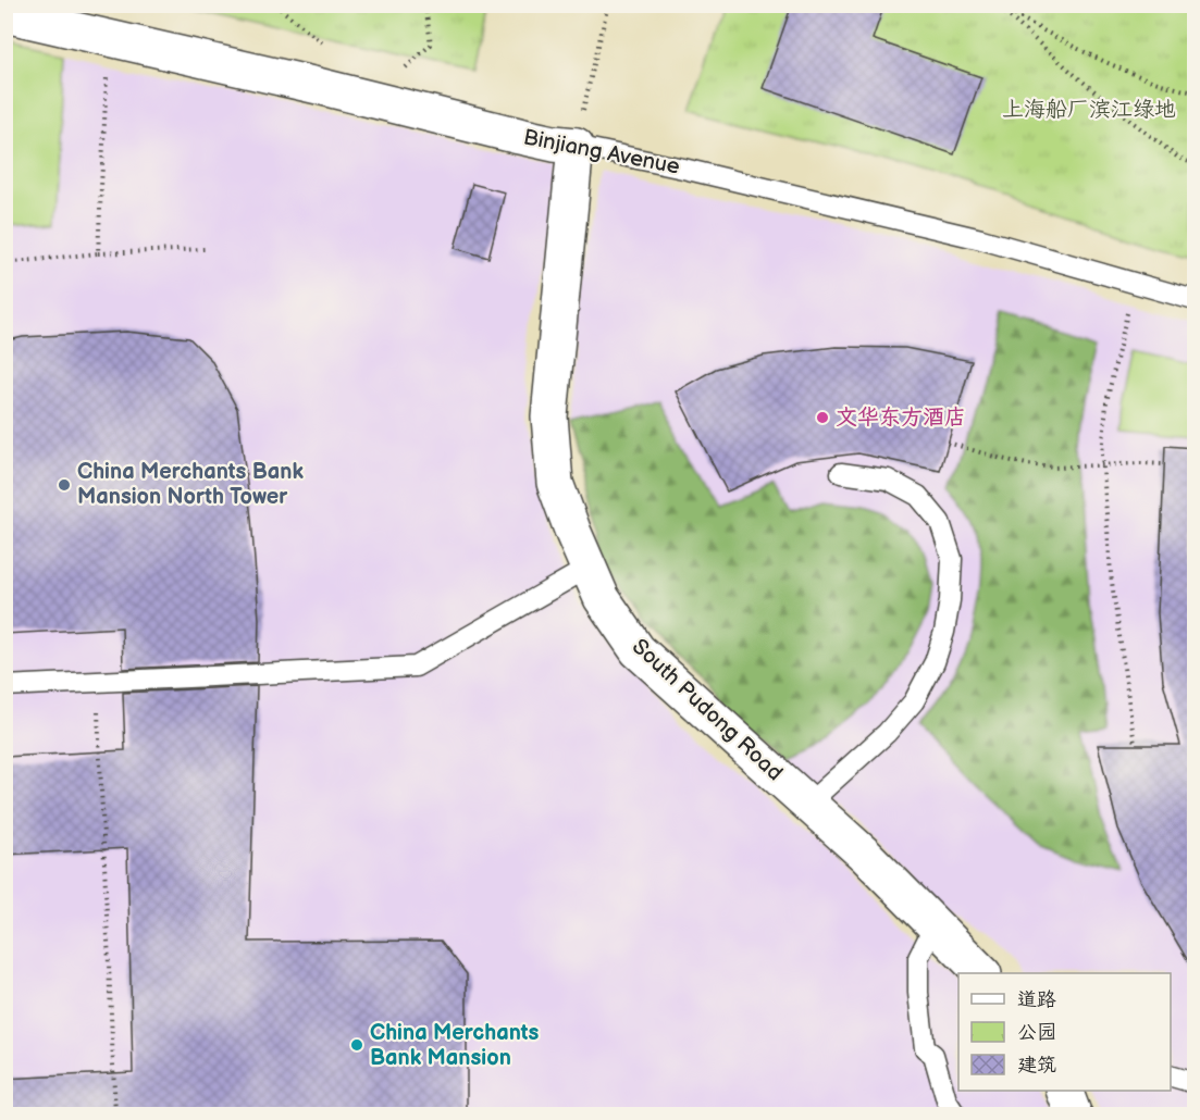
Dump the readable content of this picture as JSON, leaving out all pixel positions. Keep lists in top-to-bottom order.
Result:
{
  "streets": {
    "street": ["Binjiang Avenue", "South Pudong Road"]
  },
  "crossings": [
    ["Binjiang Avenue", "South Pudong Road"]
  ],
  "parks": ["上海船厂滨江绿地"],
  "places": ["文华东方酒店", "China Merchants Bank Mansion North Tower", "China Merchants Bank Mansion"],
  "legend": ["道路", "公园", "建筑"]
}
